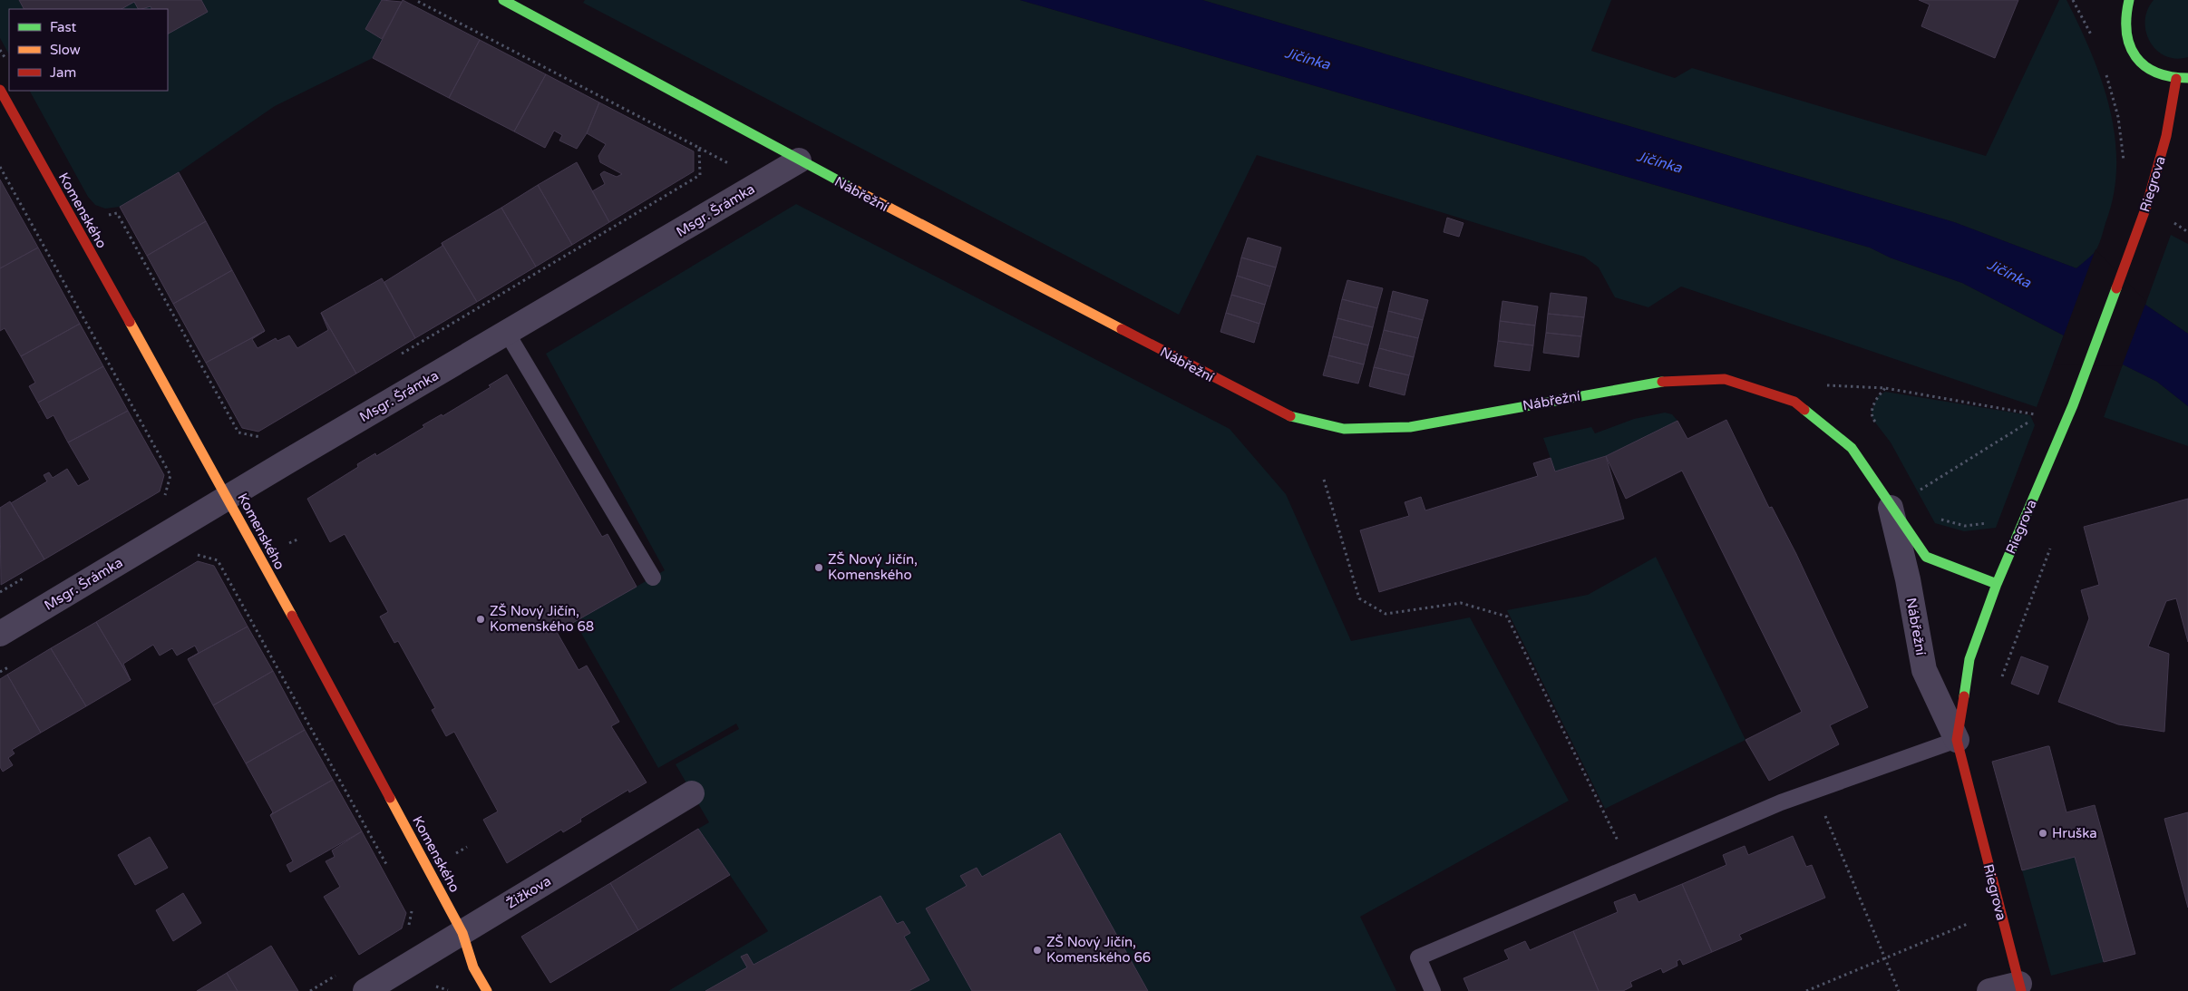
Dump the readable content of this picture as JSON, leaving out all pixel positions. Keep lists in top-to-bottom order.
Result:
{
  "streets": {
    "street": [
      "Riegrova",
      "Nábřežní",
      "Komenského",
      "Msgr. Šrámka",
      "Žižkova"
    ]
  },
  "crossings": [
    ["Riegrova", "Nábřežní"],
    ["Nábřežní", "Msgr. Šrámka"],
    ["Komenského", "Msgr. Šrámka"],
    ["Komenského", "Žižkova"]
  ],
  "water": ["Jičínka"],
  "places": [
    "ZŠ Nový Jičín, Komenského",
    "ZŠ Nový Jičín, Komenského 68",
    "Hruška",
    "ZŠ Nový Jičín, Komenského 66"
  ],
  "legend": ["Fast", "Slow", "Jam"]
}
